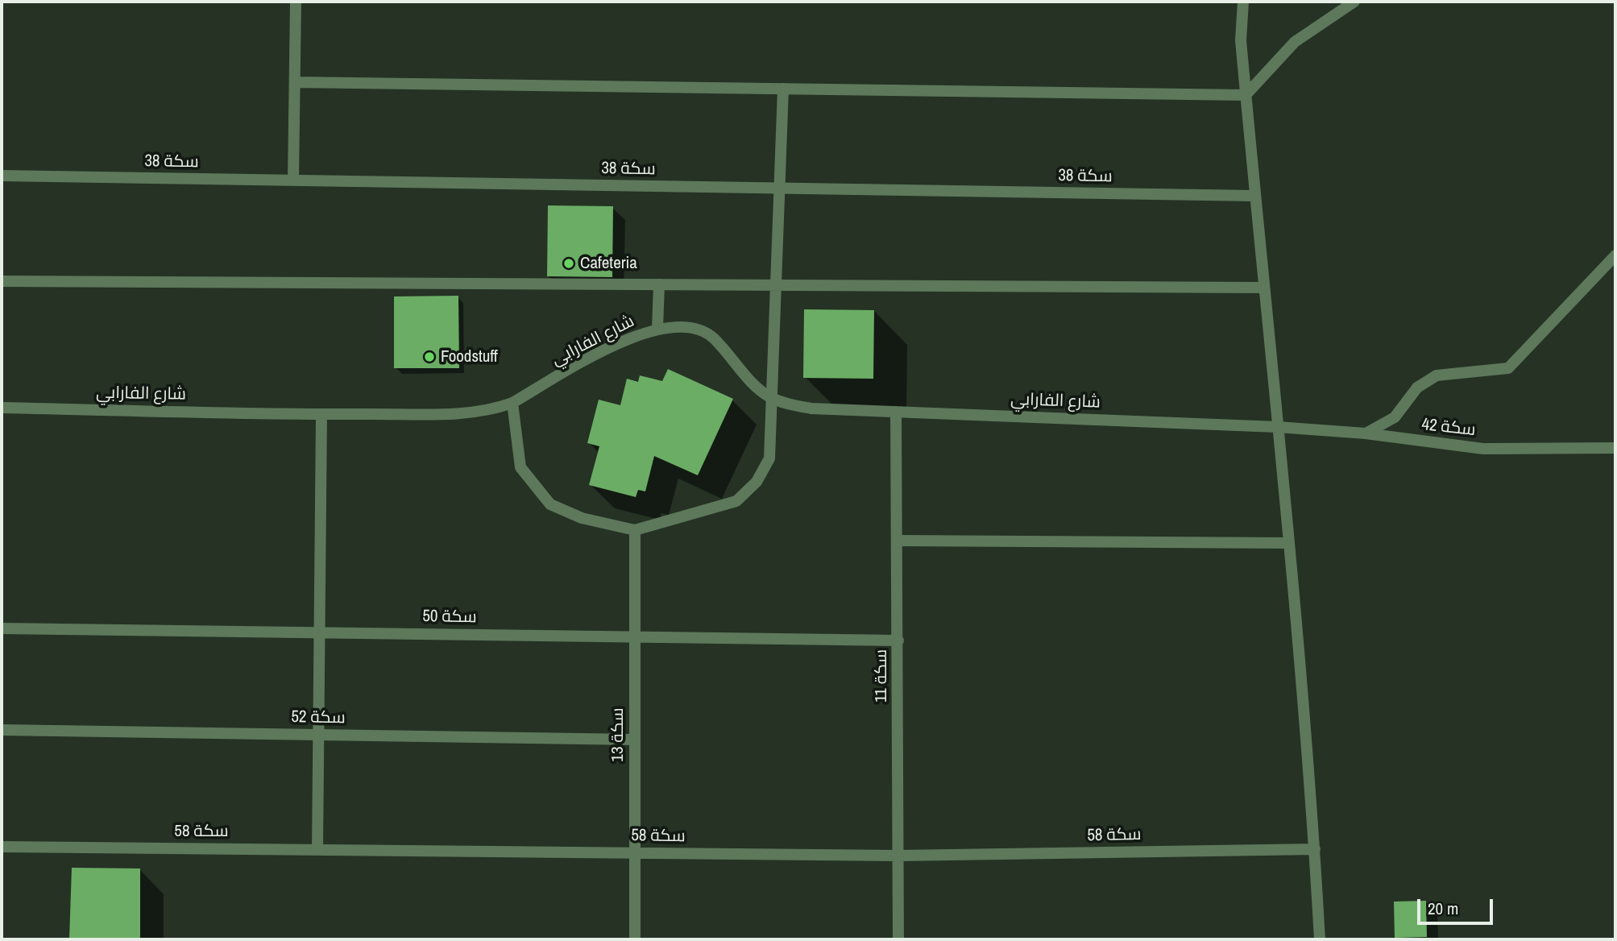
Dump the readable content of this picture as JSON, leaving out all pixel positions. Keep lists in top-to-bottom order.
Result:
{
  "streets": {
    "street": [
      "سكة 38",
      "شارع الفارابي",
      "سكة 42",
      "سكة 50",
      "سكة 11",
      "سكة 52",
      "سكة 13",
      "سكة 58"
    ]
  },
  "crossings": [
    ["شارع الفارابي", "سكة 42"],
    ["شارع الفارابي", "سكة 11"],
    ["سكة 50", "سكة 11"],
    ["سكة 50", "سكة 13"],
    ["سكة 11", "سكة 58"],
    ["سكة 52", "سكة 13"],
    ["سكة 13", "سكة 58"]
  ],
  "places": ["Cafeteria", "Foodstuff"],
  "scale_bar": "20 m"
}
